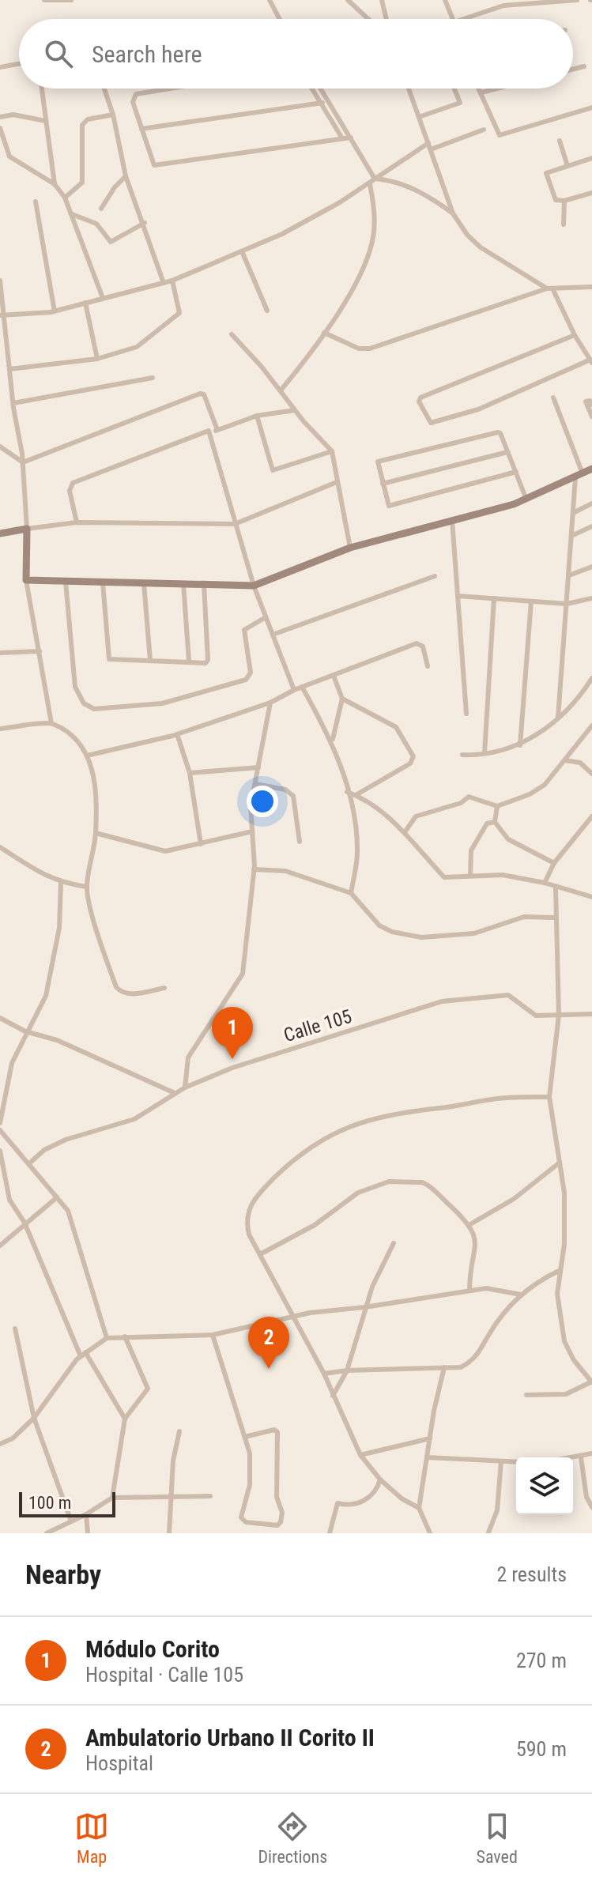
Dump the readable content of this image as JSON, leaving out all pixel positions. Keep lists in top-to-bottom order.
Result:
{
  "streets": {
    "street": ["Calle 105"]
  },
  "scale_bar": "100 m",
  "page": {
    "search": "Search here",
    "pins": ["1", "2"],
    "scale": "100 m",
    "heading": ["Nearby", "2 results"],
    "list": [
      {
        "mark": "1",
        "name": "Módulo Corito",
        "note": "Hospital · Calle 105",
        "value": "270 m"
      },
      {
        "mark": "2",
        "name": "Ambulatorio Urbano II Corito II",
        "note": "Hospital",
        "value": "590 m"
      }
    ],
    "nav": ["Map", "Directions", "Saved"]
  }
}
